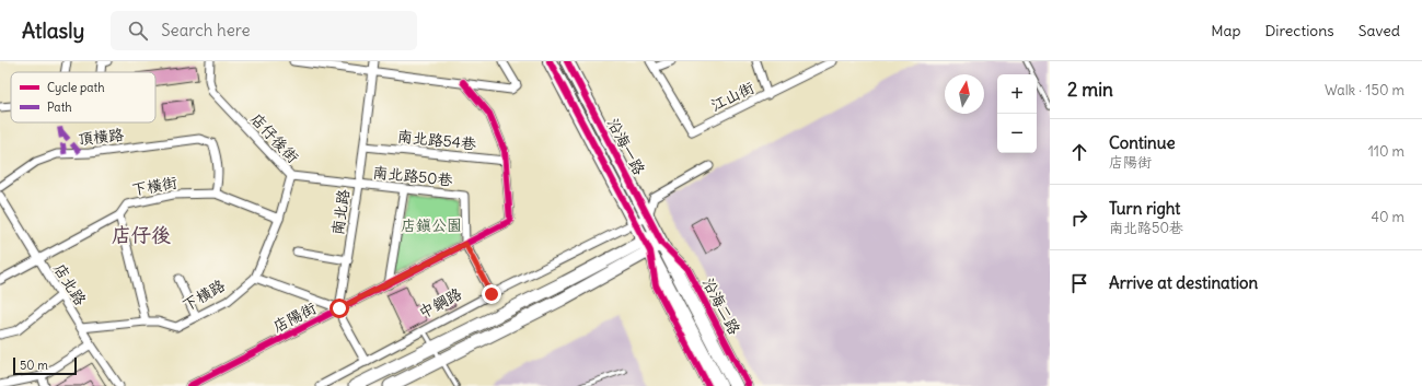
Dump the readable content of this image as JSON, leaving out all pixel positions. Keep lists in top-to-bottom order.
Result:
{
  "streets": {
    "main road": ["沿海一路", "沿海二路"],
    "street": [
      "江山街",
      "頂橫路",
      "店仔後街",
      "南北路54巷",
      "南北路50巷",
      "下橫街",
      "南北路",
      "店北路",
      "下橫路",
      "中鋼路",
      "店陽街"
    ]
  },
  "crossings": [
    ["頂橫路", "下橫街"],
    ["店仔後街", "南北路50巷"],
    ["店仔後街", "南北路"],
    ["店仔後街", "下橫路"],
    ["南北路54巷", "南北路"],
    ["南北路54巷", "店陽街"],
    ["沿海一路", "中鋼路"],
    ["沿海一路", "沿海二路"],
    ["南北路50巷", "南北路"],
    ["南北路50巷", "中鋼路"],
    ["南北路50巷", "店陽街"],
    ["下橫街", "下橫路"],
    ["南北路", "店陽街"],
    ["店北路", "下橫路"]
  ],
  "districts": ["店仔後"],
  "parks": ["店鎮公園"],
  "legend": ["Cycle path", "Path"],
  "scale_bar": "50 m",
  "north": "top",
  "page": {
    "header": "Atlasly",
    "search": "Search here",
    "nav": ["Map", "Directions", "Saved"],
    "heading": ["2 min", "Walk · 150 m"],
    "map_buttons": ["+", "−"],
    "list": [
      ["Continue", "店陽街", "110 m"],
      ["Turn right", "南北路50巷", "40 m"],
      "Arrive at destination"
    ],
    "scale": "50 m"
  }
}
